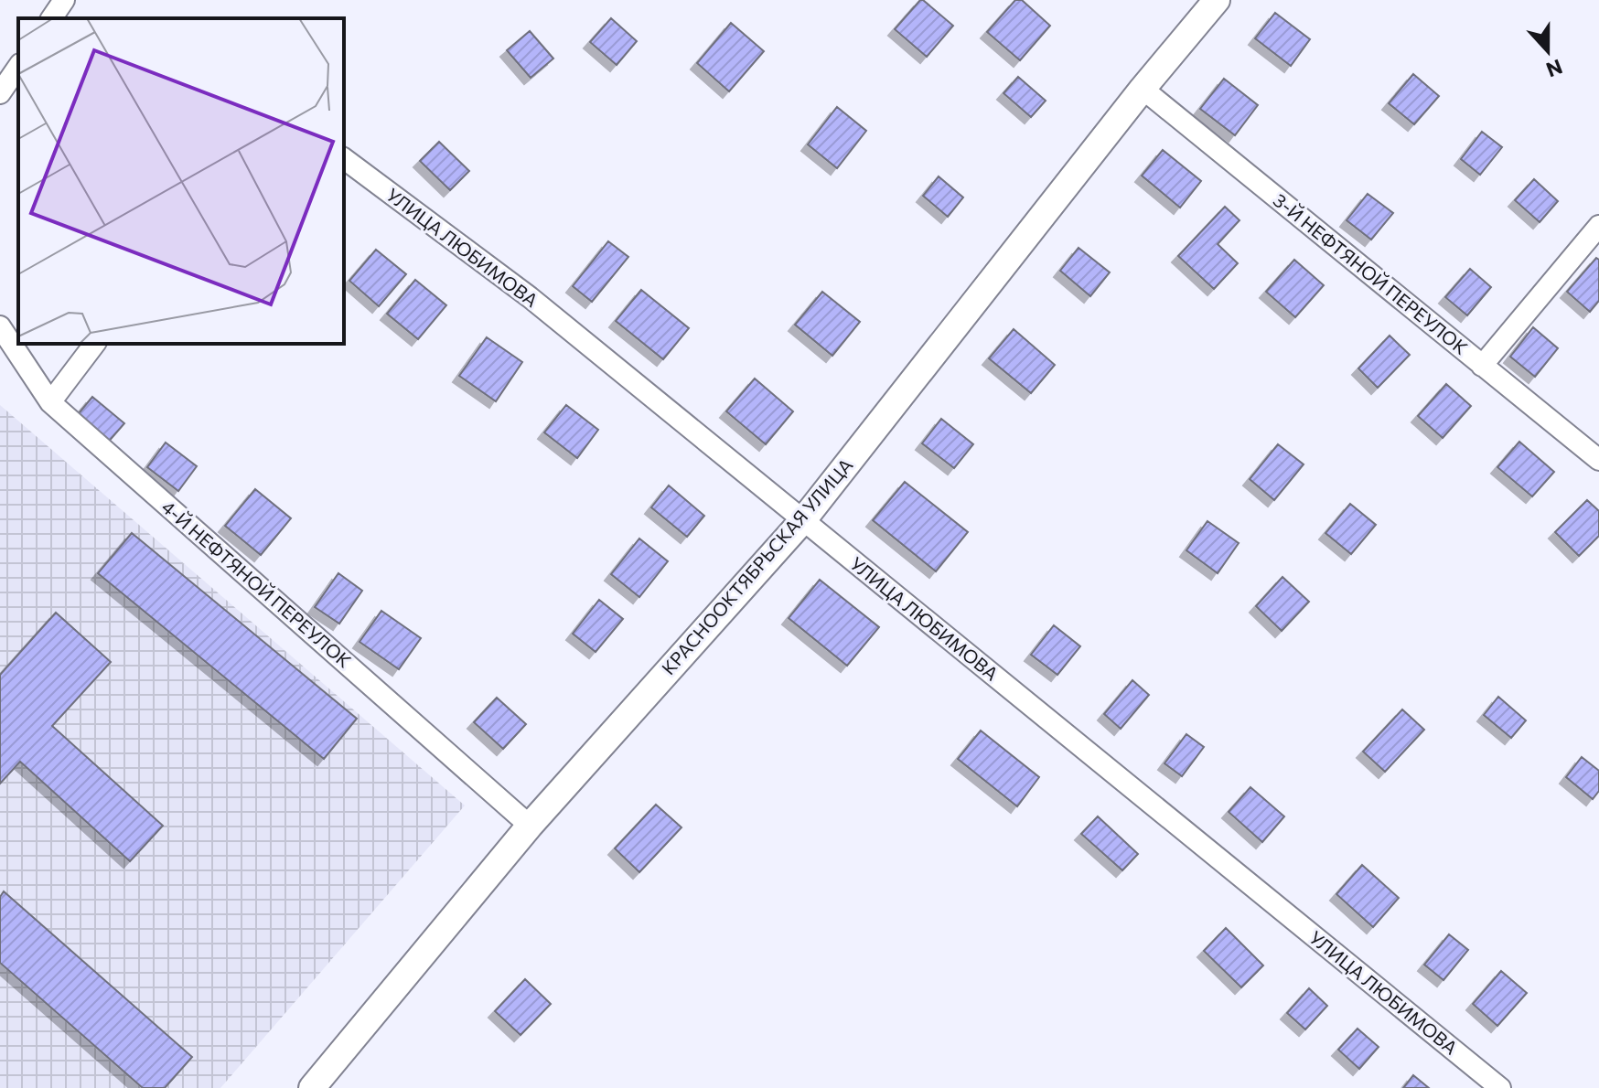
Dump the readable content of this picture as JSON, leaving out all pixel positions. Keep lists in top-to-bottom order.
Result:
{
  "streets": {
    "street": [
      "УЛИЦА ЛЮБИМОВА",
      "3-Й НЕФТЯНОЙ ПЕРЕУЛОК",
      "КРАСНООКТЯБРЬСКАЯ УЛИЦА",
      "4-Й НЕФТЯНОЙ ПЕРЕУЛОК"
    ]
  },
  "crossings": [
    ["УЛИЦА ЛЮБИМОВА", "КРАСНООКТЯБРЬСКАЯ УЛИЦА"],
    ["3-Й НЕФТЯНОЙ ПЕРЕУЛОК", "КРАСНООКТЯБРЬСКАЯ УЛИЦА"],
    ["КРАСНООКТЯБРЬСКАЯ УЛИЦА", "4-Й НЕФТЯНОЙ ПЕРЕУЛОК"]
  ],
  "north": "bottom"
}
